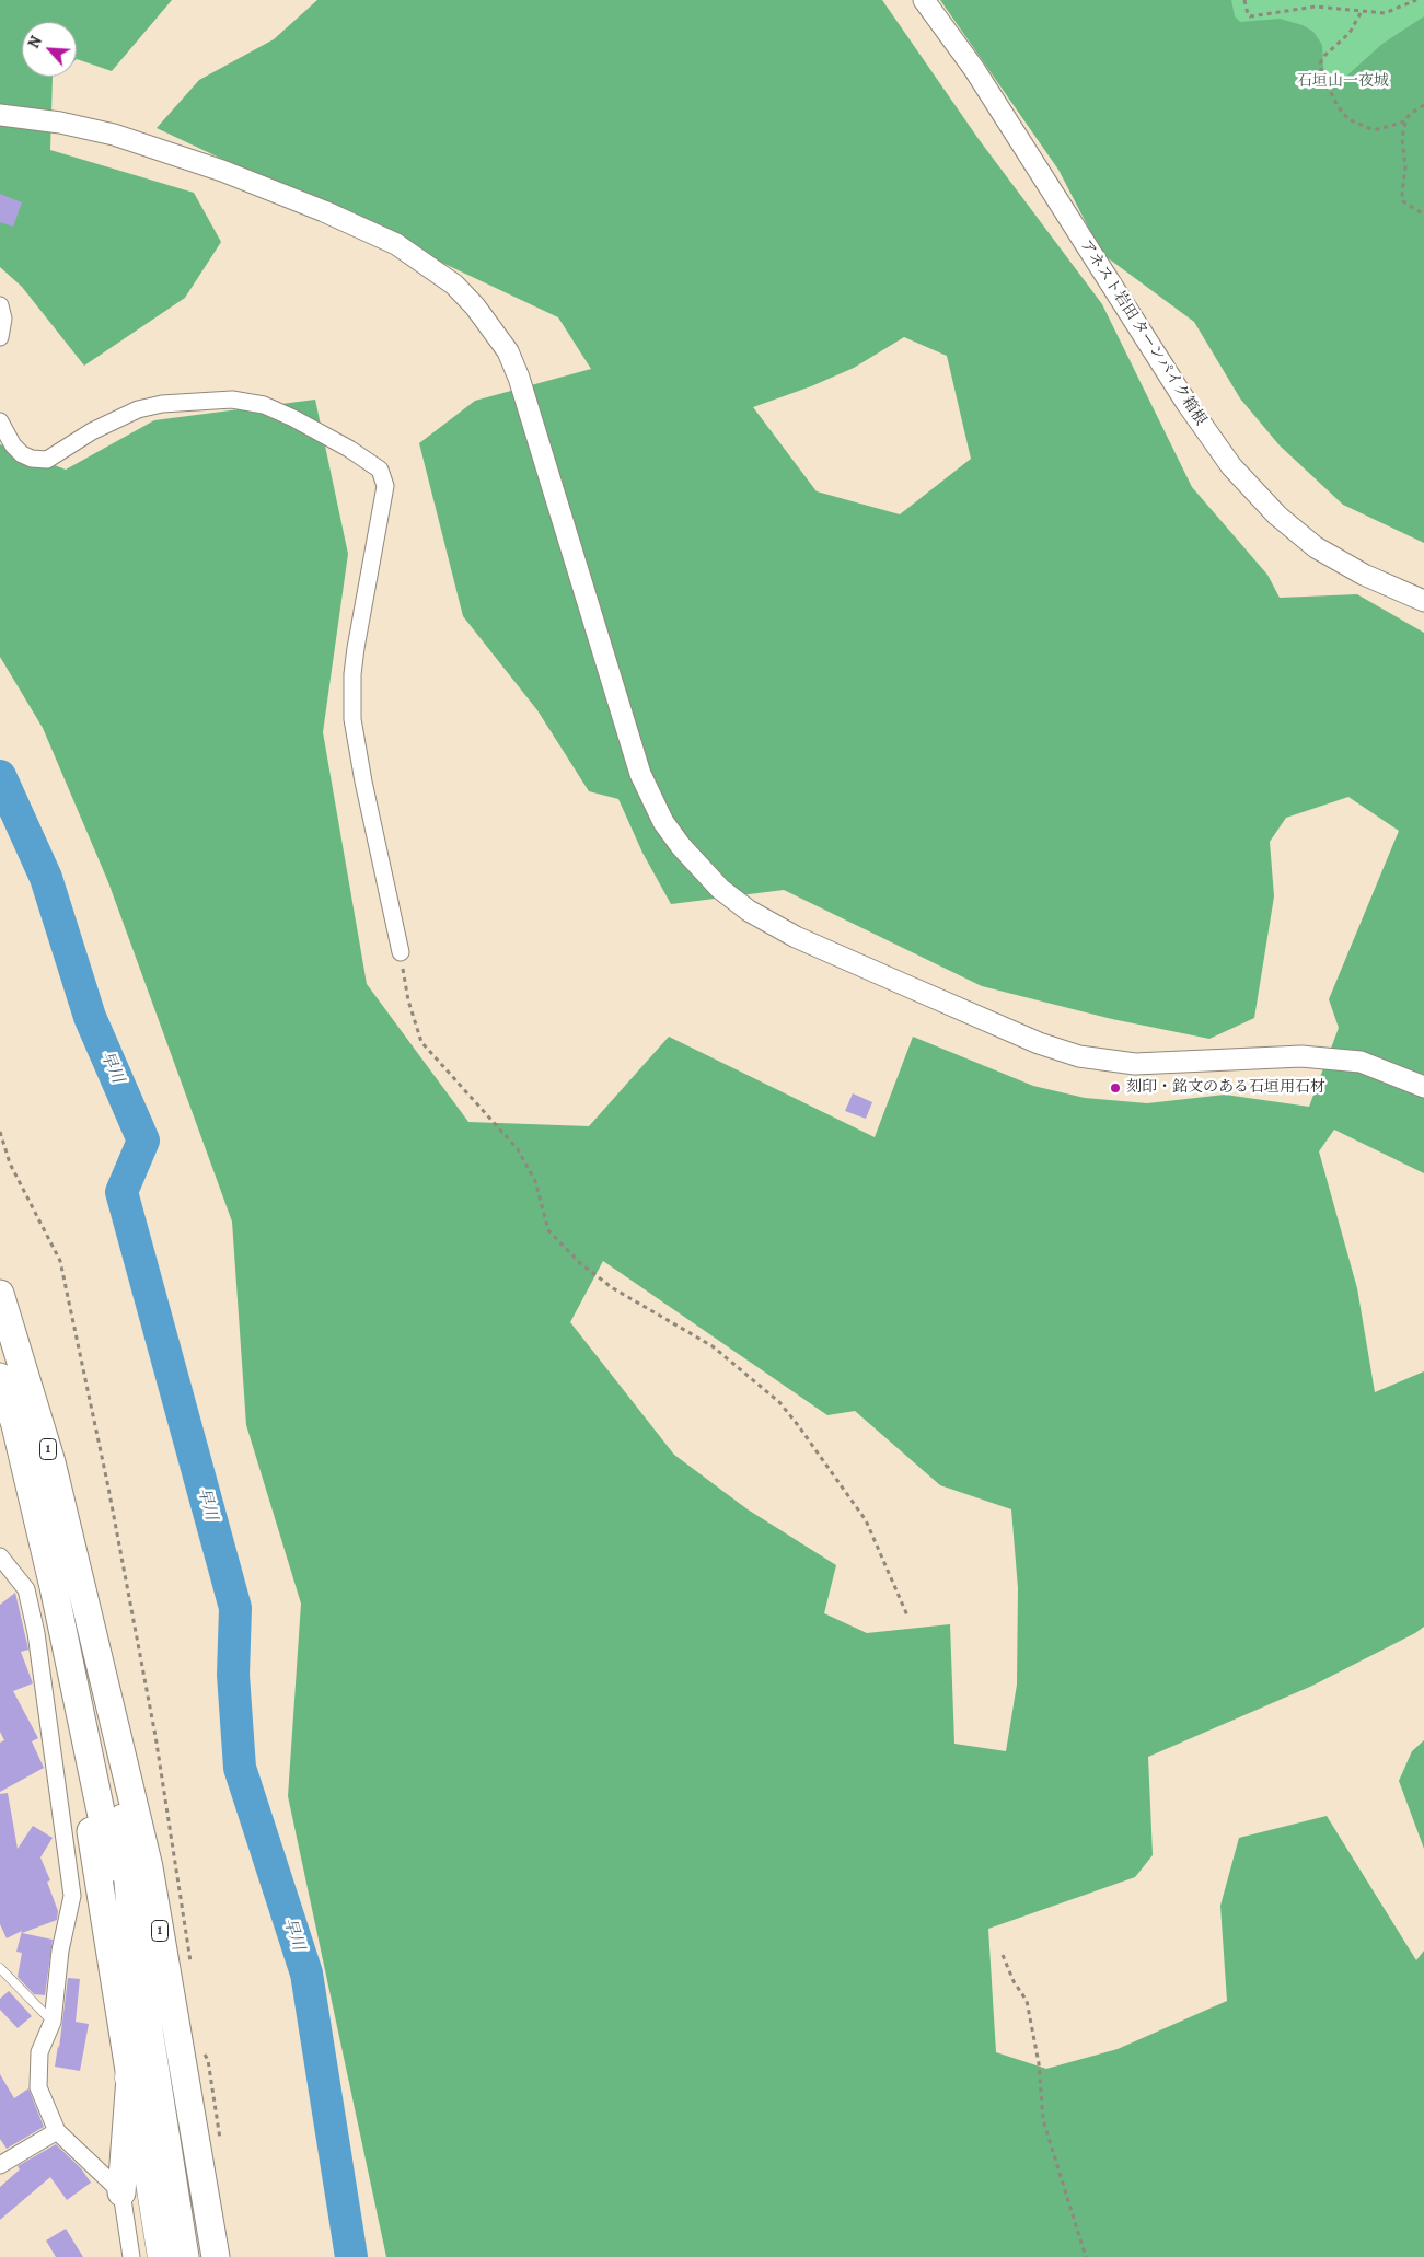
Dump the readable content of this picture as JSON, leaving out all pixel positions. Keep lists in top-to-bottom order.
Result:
{
  "streets": {
    "highway": ["1"],
    "street": ["アネスト岩田 ターンパイク箱根"]
  },
  "water": ["早川"],
  "parks": ["石垣山一夜城"],
  "places": ["刻印・銘文のある石垣用石材"],
  "north": "top left"
}
